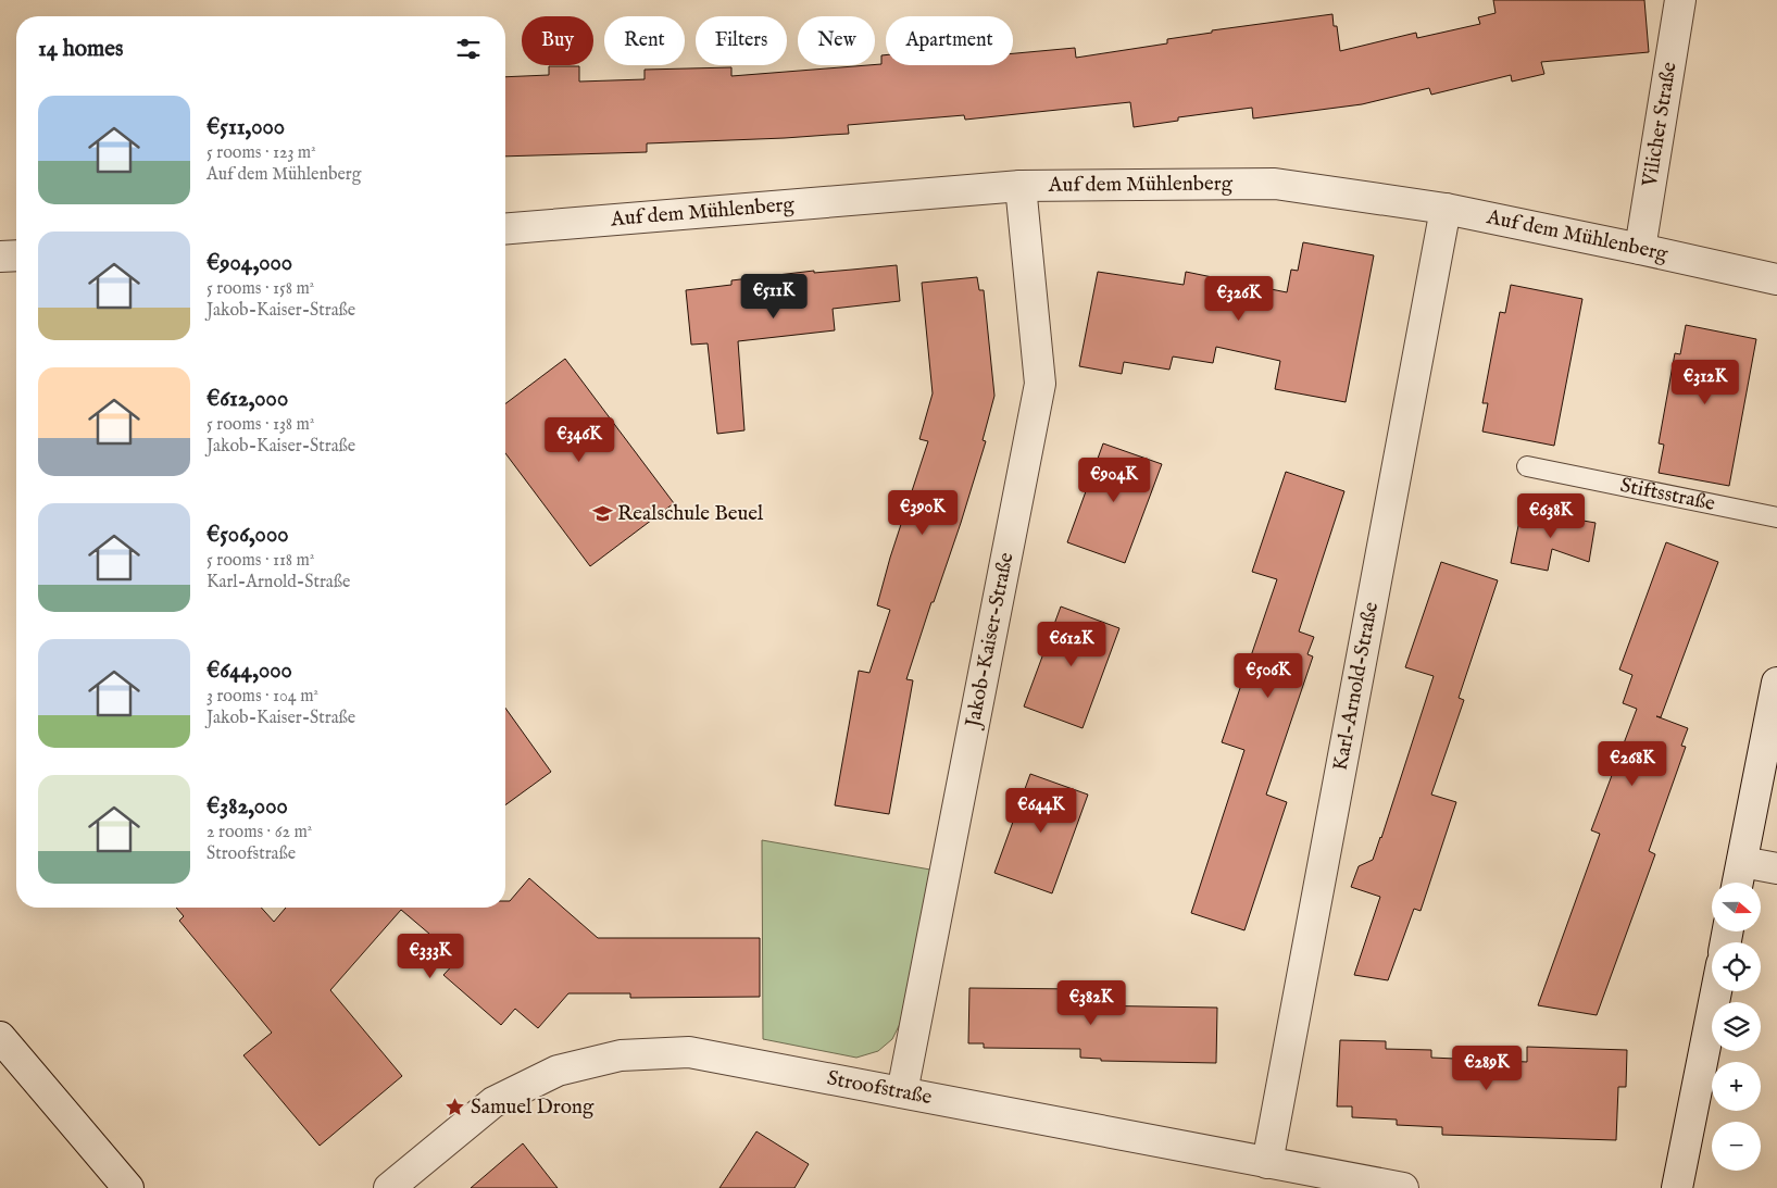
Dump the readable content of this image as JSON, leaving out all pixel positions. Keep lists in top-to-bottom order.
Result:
{
  "streets": {
    "street": [
      "Vilicher Straße",
      "Auf dem Mühlenberg",
      "Jakob-Kaiser-Straße",
      "Karl-Arnold-Straße",
      "Stroofstraße"
    ],
    "lane": ["Stiftsstraße"]
  },
  "crossings": [
    ["Vilicher Straße", "Auf dem Mühlenberg"],
    ["Auf dem Mühlenberg", "Jakob-Kaiser-Straße"],
    ["Auf dem Mühlenberg", "Karl-Arnold-Straße"],
    ["Jakob-Kaiser-Straße", "Stroofstraße"],
    ["Karl-Arnold-Straße", "Stroofstraße"]
  ],
  "places": {
    "school or university": ["Realschule Beuel"],
    "place": ["Samuel Drong"]
  },
  "north": "right",
  "page": {
    "chip": [
      "Buy",
      "Rent",
      "Filters",
      "New",
      "Apartment"
    ],
    "heading": "14 homes",
    "list": [
      {
        "name": "€511,000",
        "note": "5 rooms · 123 m² · Auf dem Mühlenberg"
      },
      {
        "name": "€904,000",
        "note": "5 rooms · 158 m² · Jakob-Kaiser-Straße"
      },
      {
        "name": "€612,000",
        "note": "5 rooms · 138 m² · Jakob-Kaiser-Straße"
      },
      {
        "name": "€506,000",
        "note": "5 rooms · 118 m² · Karl-Arnold-Straße"
      },
      {
        "name": "€644,000",
        "note": "3 rooms · 104 m² · Jakob-Kaiser-Straße"
      },
      {
        "name": "€382,000",
        "note": "2 rooms · 62 m² · Stroofstraße"
      }
    ],
    "price": [
      "€511K",
      "€326K",
      "€312K",
      "€346K",
      "€904K",
      "€390K",
      "€638K",
      "€612K",
      "€506K",
      "€268K",
      "€644K",
      "€333K",
      "€382K",
      "€289K"
    ],
    "map_buttons": ["+", "−"]
  }
}
